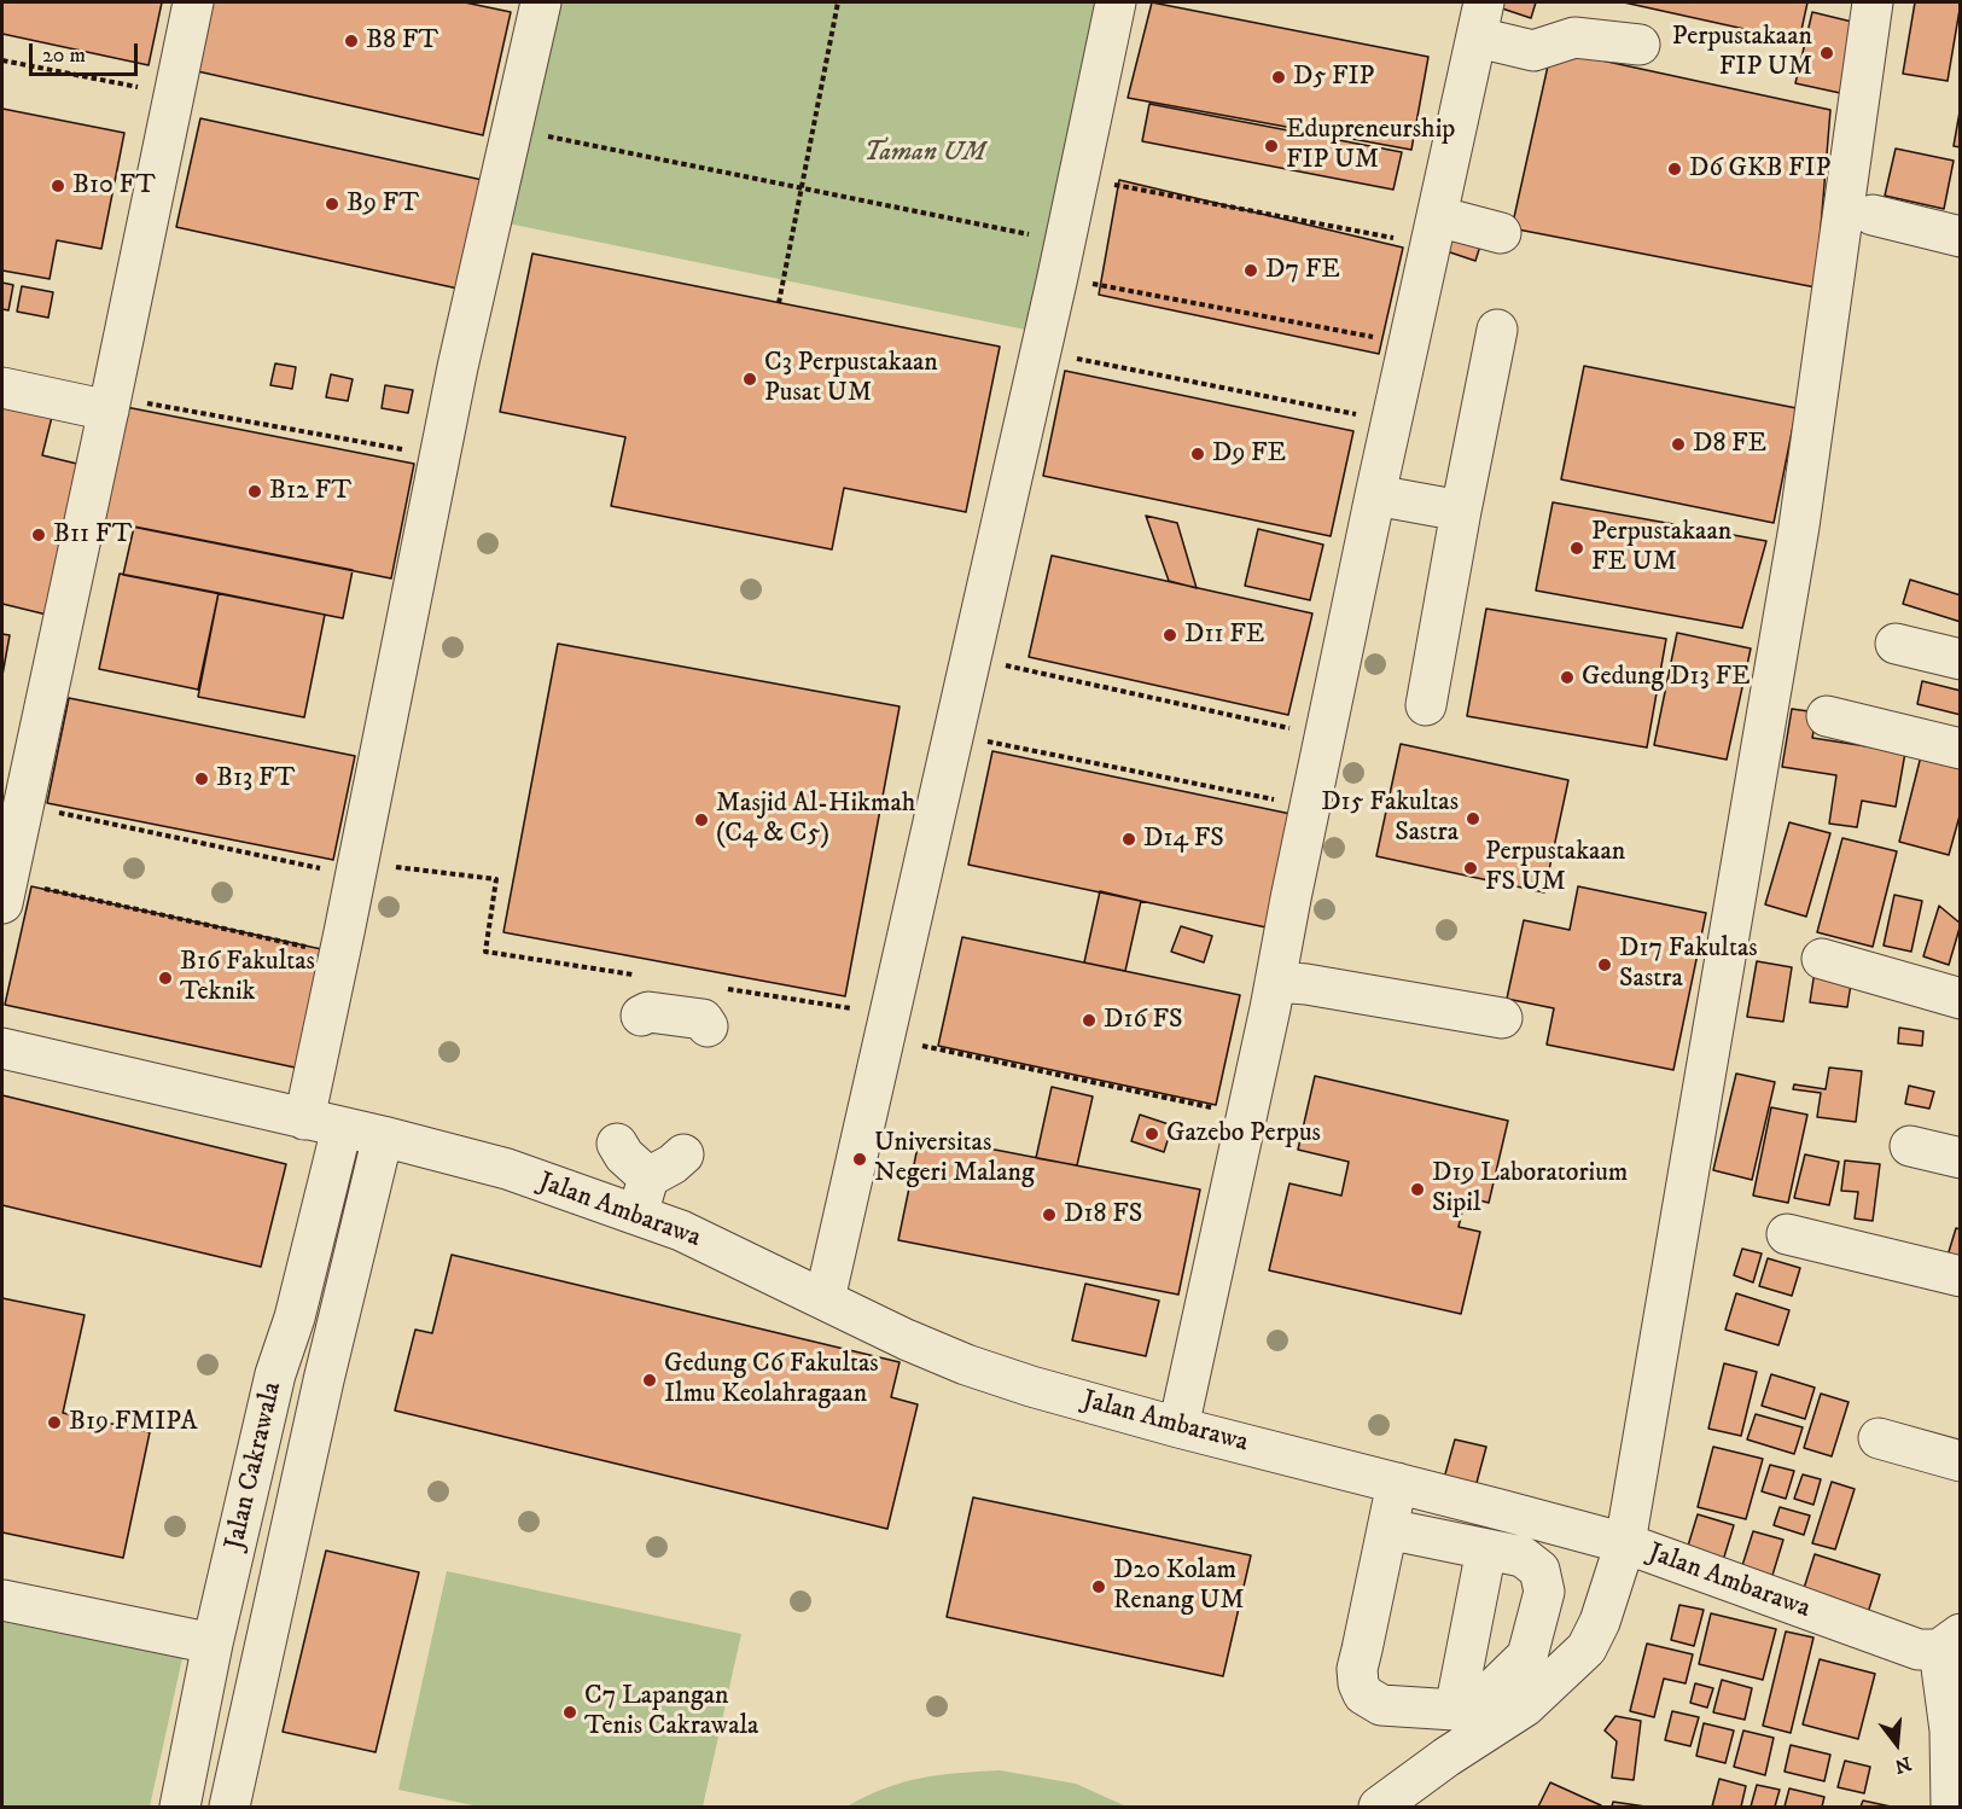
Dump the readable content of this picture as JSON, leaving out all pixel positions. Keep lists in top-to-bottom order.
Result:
{
  "streets": {
    "street": ["Jalan Ambarawa", "Jalan Cakrawala"]
  },
  "crossings": [
    ["Jalan Ambarawa", "Jalan Cakrawala"]
  ],
  "parks": ["Taman UM"],
  "places": [
    "B8 FT",
    "Perpustakaan FIP UM",
    "D5 FIP",
    "Edupreneurship FIP UM",
    "D6 GKB FIP",
    "B10 FT",
    "B9 FT",
    "D7 FE",
    "C3 Perpustakaan Pusat UM",
    "D8 FE",
    "D9 FE",
    "B12 FT",
    "B11 FT",
    "Perpustakaan FE UM",
    "D11 FE",
    "Gedung D13 FE",
    "B13 FT",
    "D15 Fakultas Sastra",
    "Masjid Al-Hikmah (C4 & C5)",
    "D14 FS",
    "Perpustakaan FS UM",
    "D17 Fakultas Sastra",
    "B16 Fakultas Teknik",
    "D16 FS",
    "Gazebo Perpus",
    "Universitas Negeri Malang",
    "D19 Laboratorium Sipil",
    "D18 FS",
    "Gedung C6 Fakultas Ilmu Keolahragaan",
    "B19 FMIPA",
    "D20 Kolam Renang UM",
    "C7 Lapangan Tenis Cakrawala"
  ],
  "scale_bar": "20 m",
  "north": "bottom"
}
